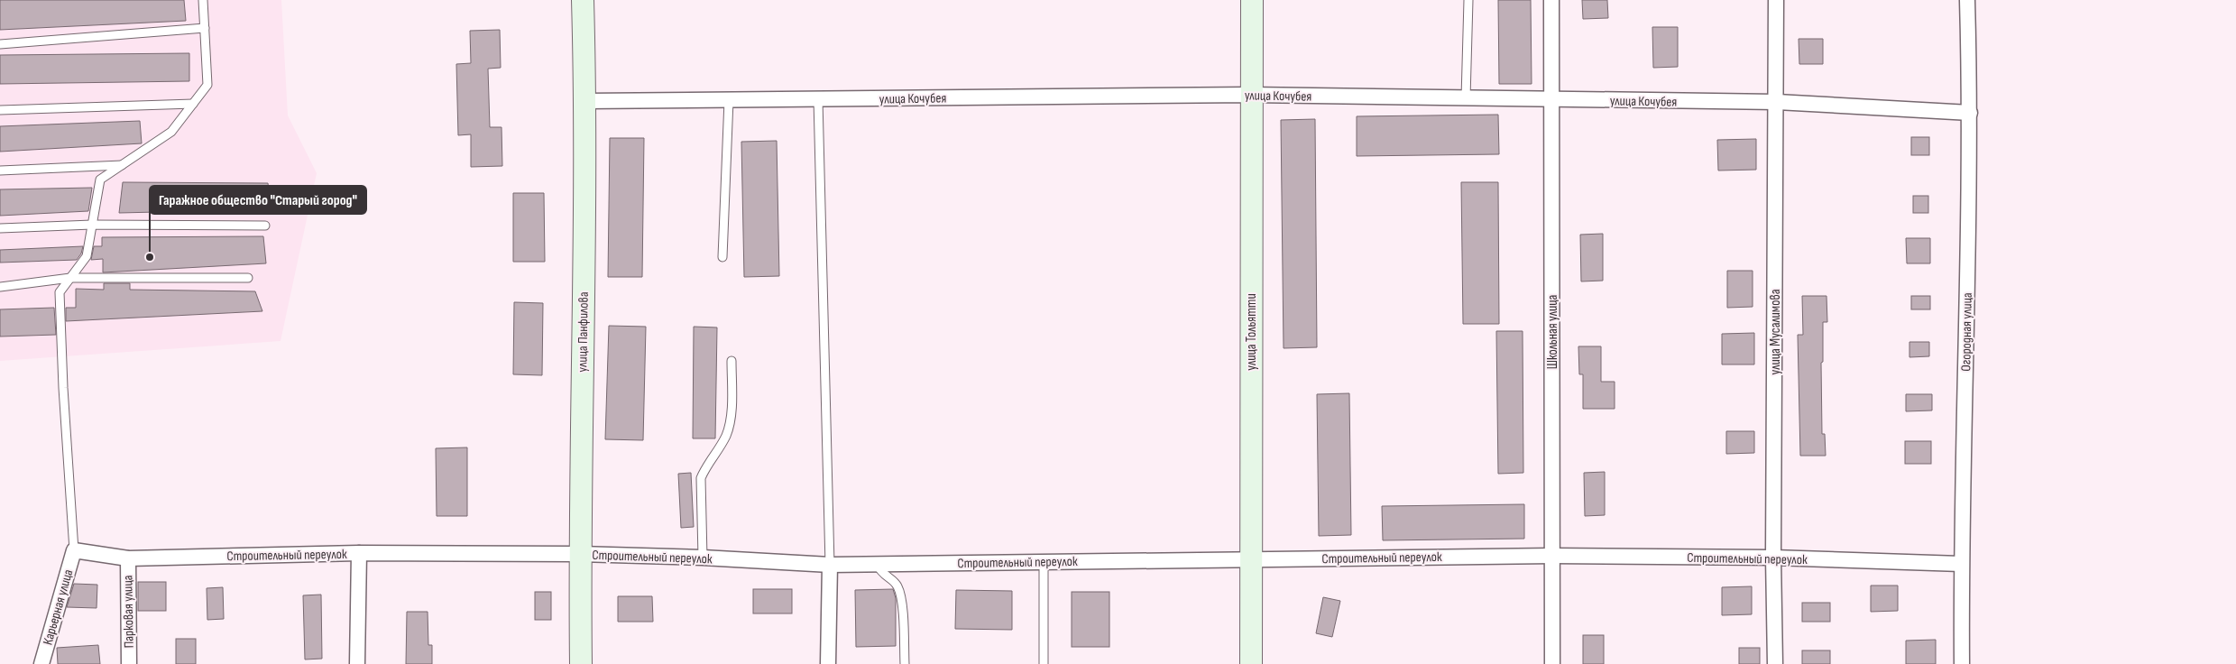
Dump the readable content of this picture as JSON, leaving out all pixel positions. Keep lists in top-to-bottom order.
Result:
{
  "streets": {
    "street": [
      "улица Кочубея",
      "улица Панфилова",
      "улица Тольятти",
      "Школьная улица",
      "улица Мусалимова",
      "Огородная улица",
      "Строительный переулок",
      "Карьерная улица",
      "Парковая улица"
    ]
  },
  "crossings": [
    ["улица Кочубея", "улица Панфилова"],
    ["улица Кочубея", "улица Тольятти"],
    ["улица Кочубея", "Школьная улица"],
    ["улица Кочубея", "улица Мусалимова"],
    ["улица Кочубея", "Огородная улица"],
    ["улица Панфилова", "Строительный переулок"],
    ["улица Тольятти", "Строительный переулок"],
    ["Школьная улица", "Строительный переулок"],
    ["улица Мусалимова", "Строительный переулок"],
    ["Огородная улица", "Строительный переулок"],
    ["Строительный переулок", "Карьерная улица"],
    ["Строительный переулок", "Парковая улица"]
  ],
  "places": ["Гаражное общество \"Старый город\""]
}
